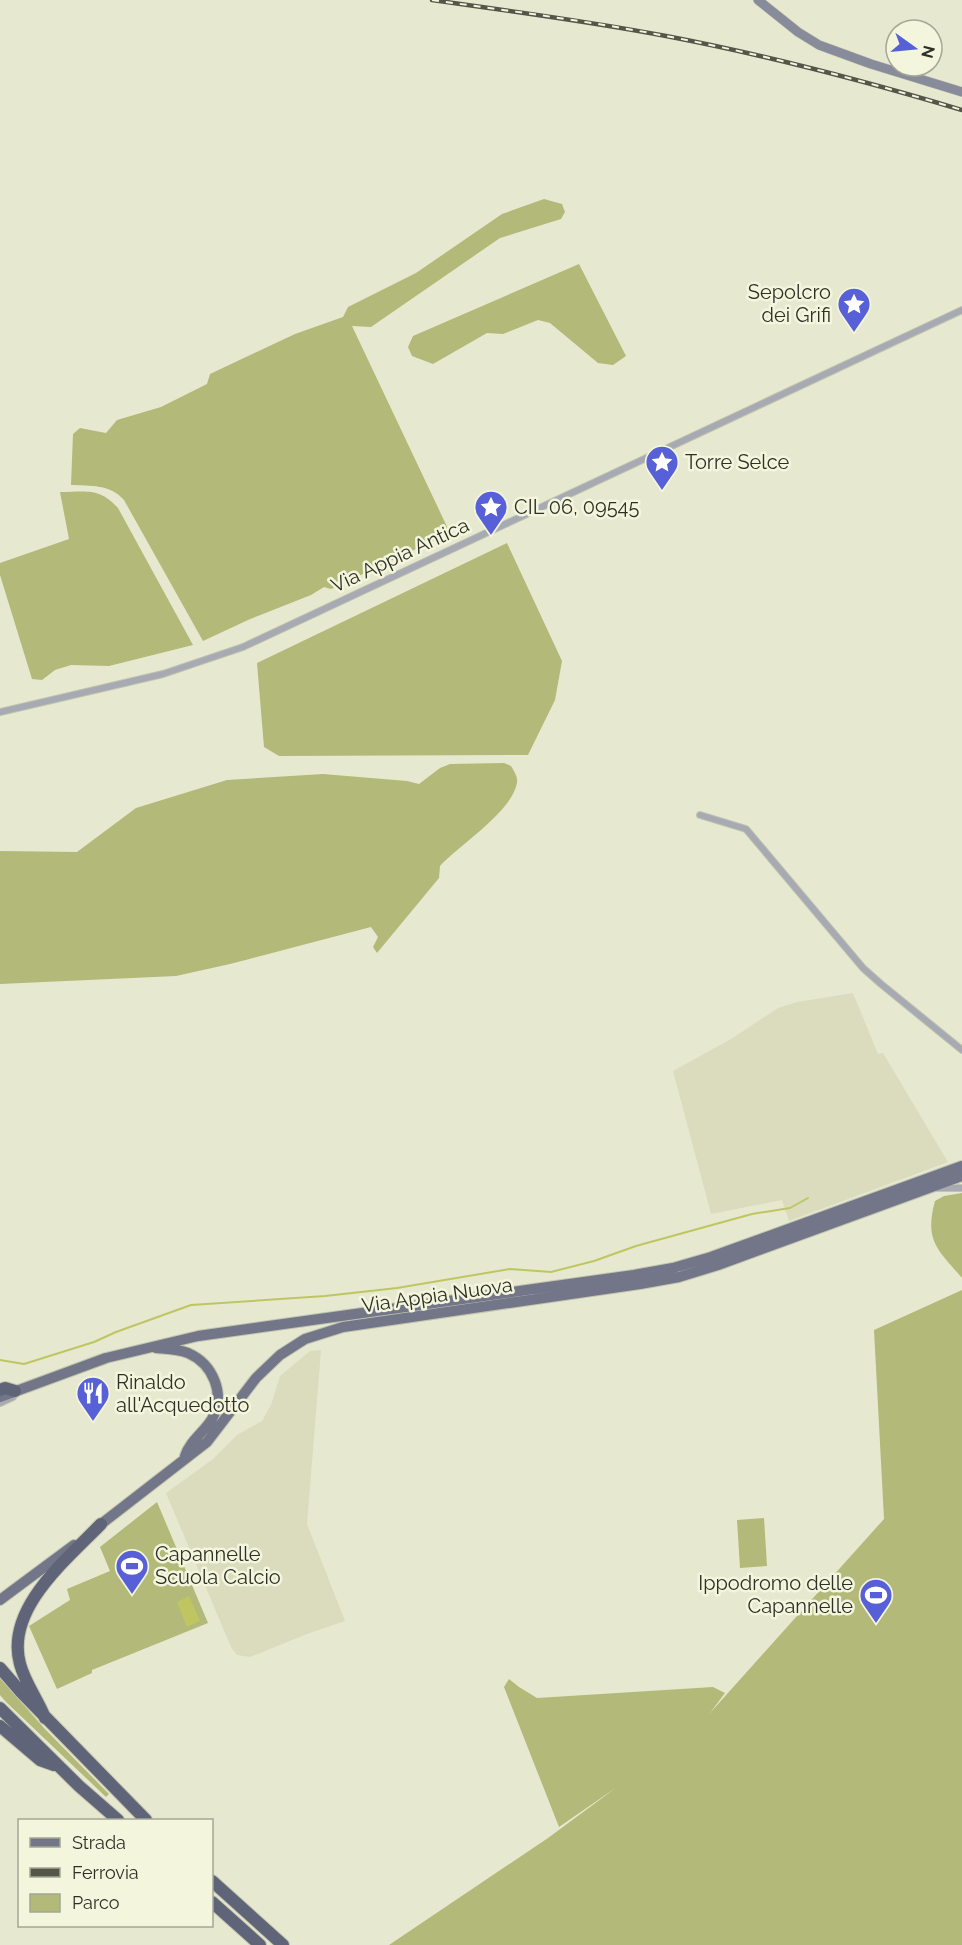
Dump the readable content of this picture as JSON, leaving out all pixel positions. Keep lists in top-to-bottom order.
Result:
{
  "streets": {
    "main road": ["Via Appia Nuova"],
    "street": ["Via Appia Antica"]
  },
  "places": {
    "place": ["Sepolcro dei Grifi", "Torre Selce", "CIL 06, 09545"],
    "restaurant": ["Rinaldo all'Acquedotto"],
    "sports": ["Capannelle Scuola Calcio", "Ippodromo delle Capannelle"]
  },
  "legend": ["Strada", "Ferrovia", "Parco"],
  "north": "right"
}
